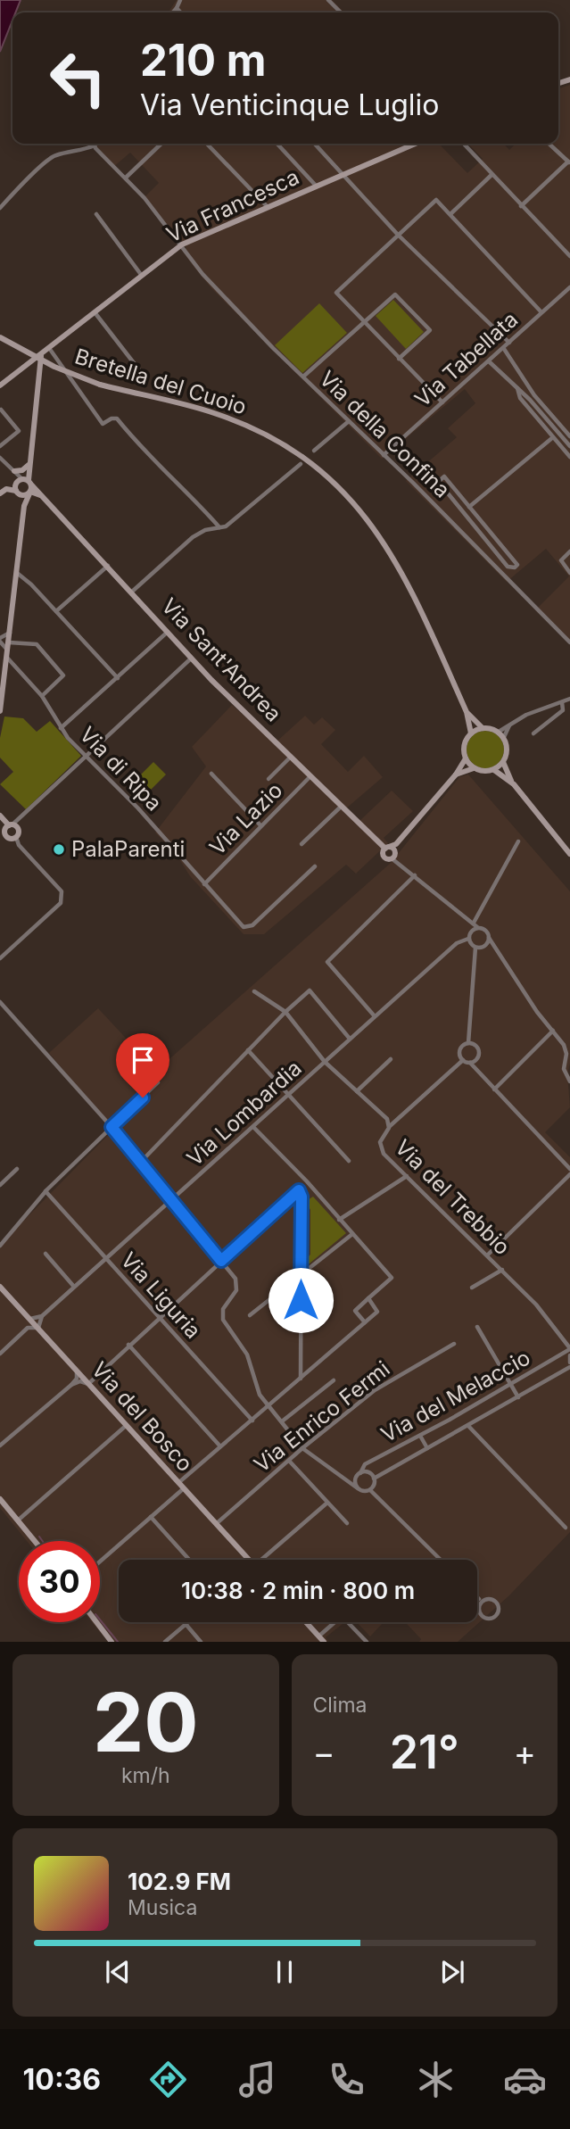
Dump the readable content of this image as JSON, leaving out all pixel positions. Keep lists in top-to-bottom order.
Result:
{
  "streets": {
    "main road": [
      "Via Francesca",
      "Bretella del Cuoio",
      "Via Sant'Andrea",
      "Via del Bosco"
    ],
    "street": [
      "Via Tabellata",
      "Via della Confina",
      "Via di Ripa",
      "Via Lazio",
      "Via Lombardia",
      "Via del Trebbio",
      "Via Liguria",
      "Via del Melaccio",
      "Via Enrico Fermi"
    ]
  },
  "crossings": [
    ["Via Francesca", "Via della Confina"],
    ["Via Tabellata", "Via della Confina"],
    ["Via Sant'Andrea", "Via Lazio"],
    ["Via di Ripa", "Via Lazio"],
    ["Via Lombardia", "Via del Trebbio"],
    ["Via Lombardia", "Via Liguria"],
    ["Via del Trebbio", "Via del Melaccio"],
    ["Via del Bosco", "Via Enrico Fermi"]
  ],
  "places": ["PalaParenti"],
  "page": {
    "turn": ["210 m", "Via Venticinque Luglio"],
    "limit": "30",
    "trip": "10:38 · 2 min · 800 m",
    "tile": [
      ["20", "km/h"],
      "Clima"
    ],
    "heat": ["−", "21°", "+"],
    "song": ["102.9 FM", "Musica"],
    "tabs": "10:36"
  }
}
